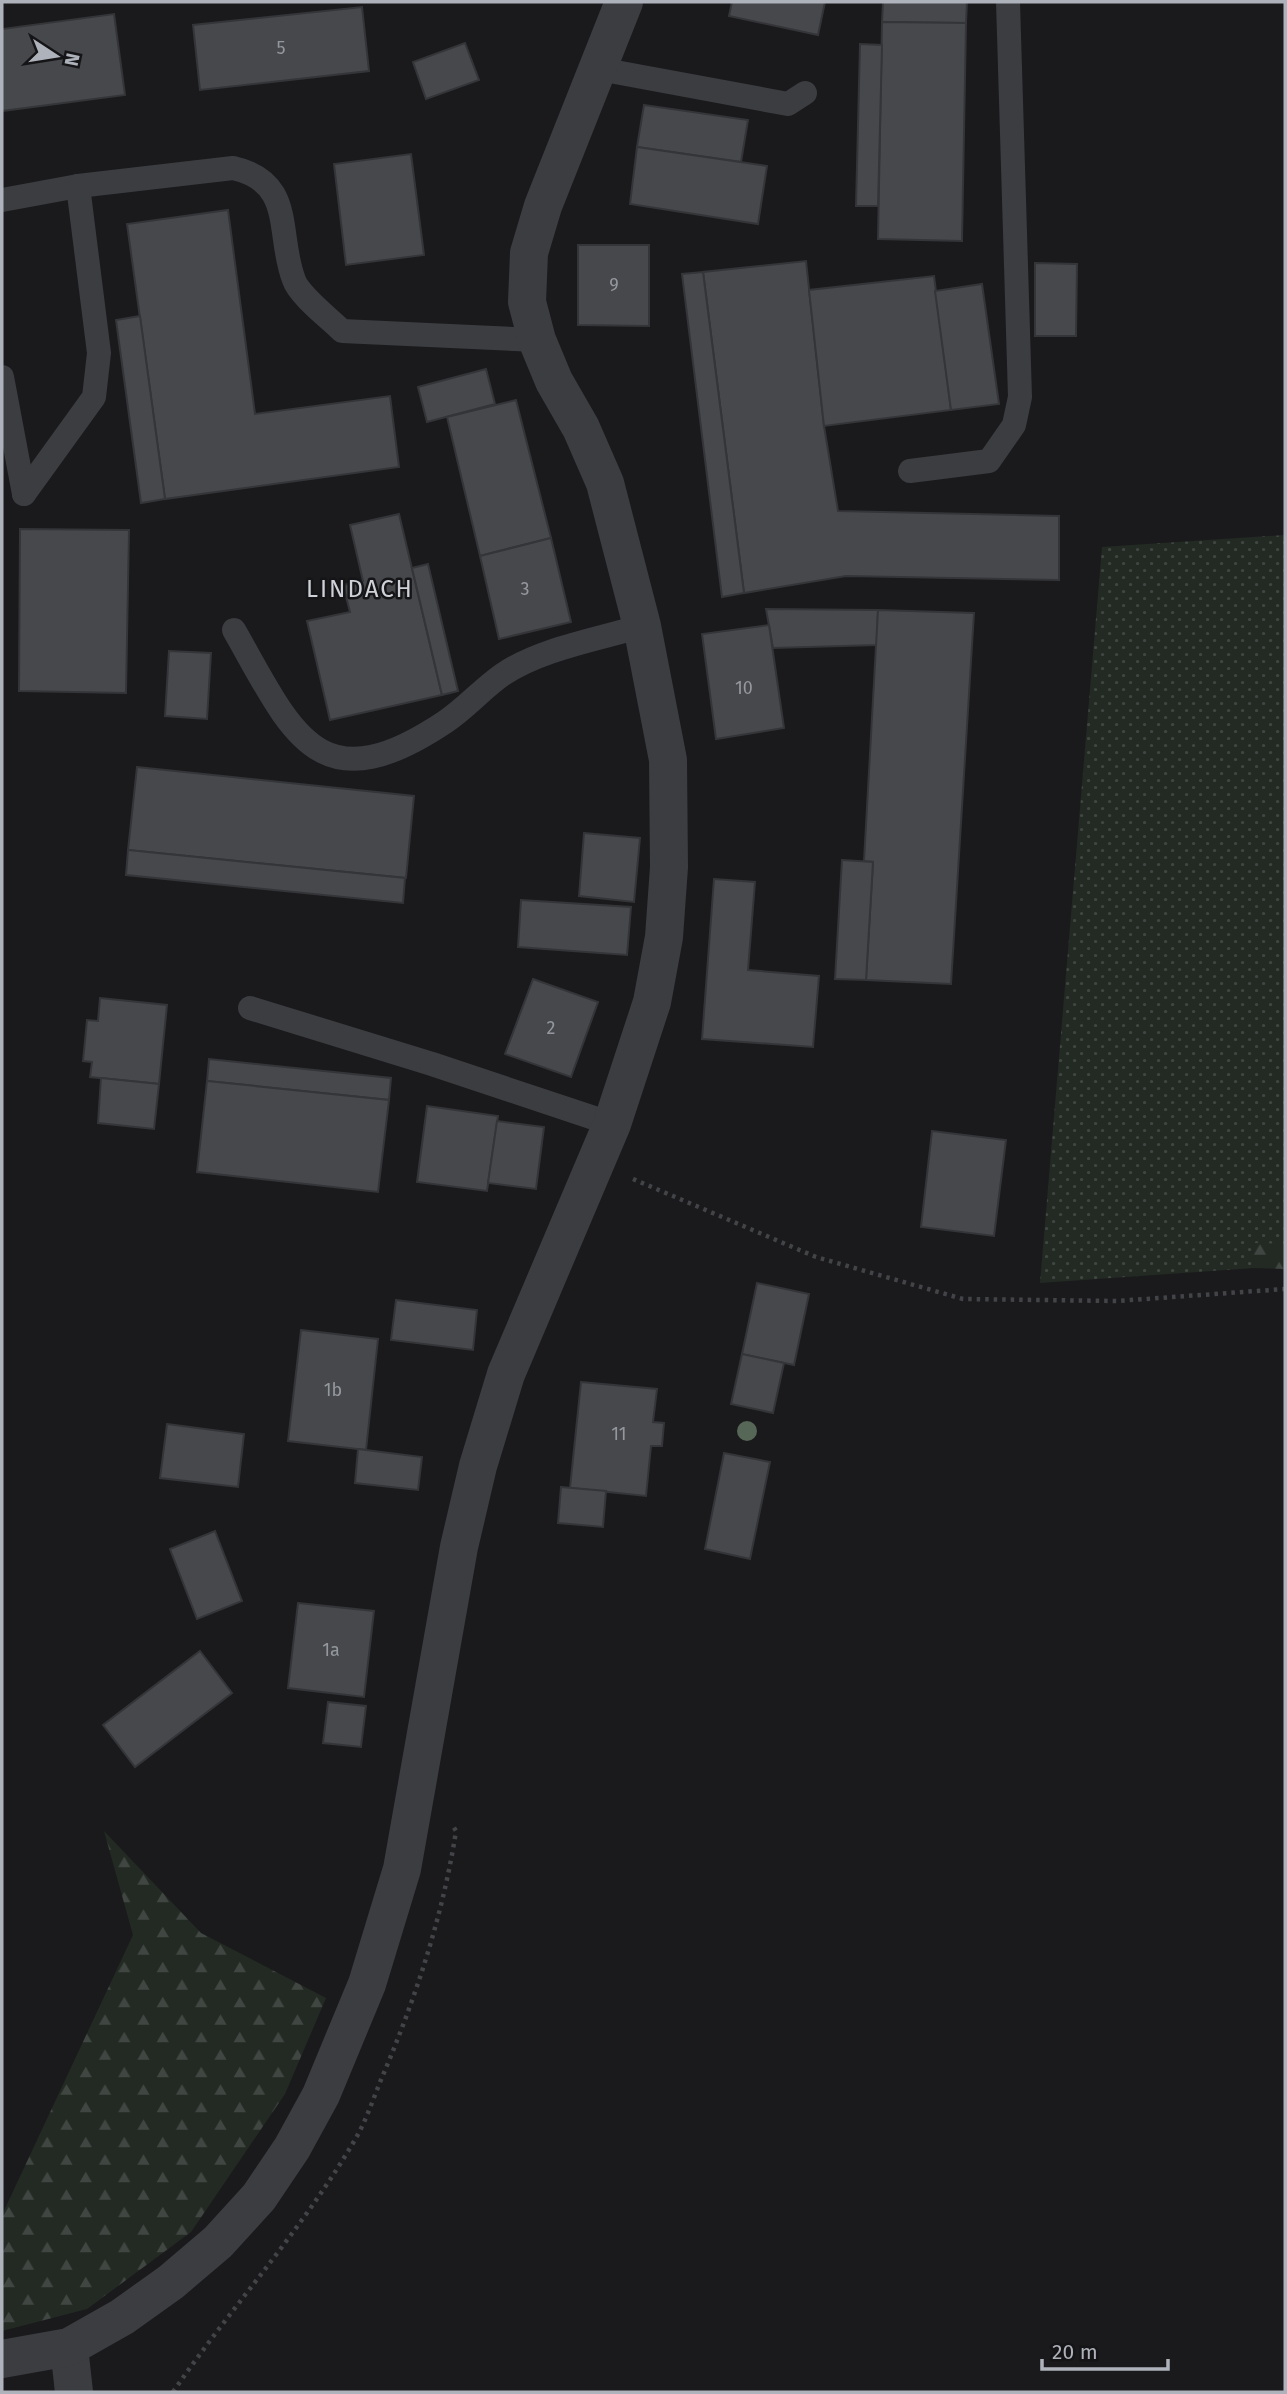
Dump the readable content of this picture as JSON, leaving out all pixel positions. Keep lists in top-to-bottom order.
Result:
{
  "districts": ["LINDACH"],
  "house_numbers": [
    "5",
    "9",
    "3",
    "10",
    "2",
    "1b",
    "11",
    "1a"
  ],
  "scale_bar": "20 m",
  "north": "right"
}
